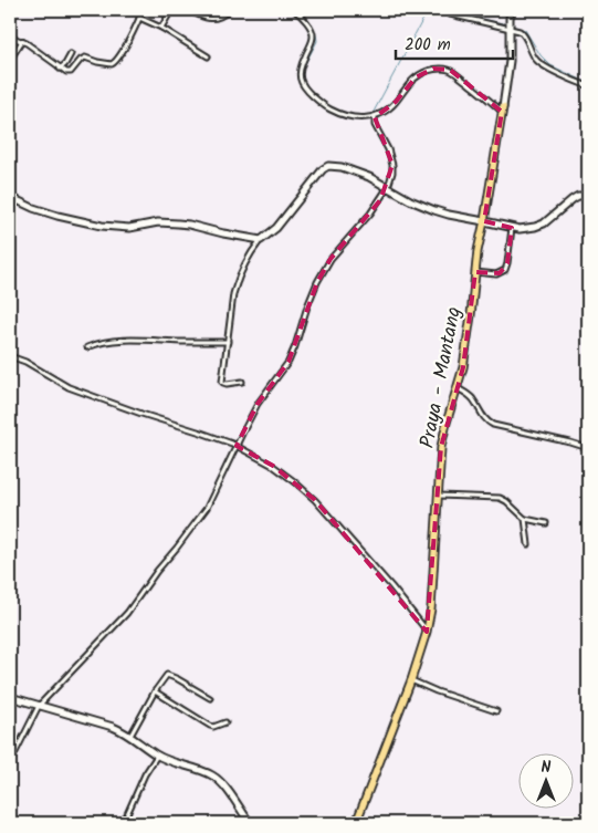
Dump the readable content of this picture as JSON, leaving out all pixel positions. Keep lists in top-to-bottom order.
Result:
{
  "streets": {
    "main road": ["Praya - Mantang"]
  },
  "scale_bar": "200 m",
  "north": "top"
}
